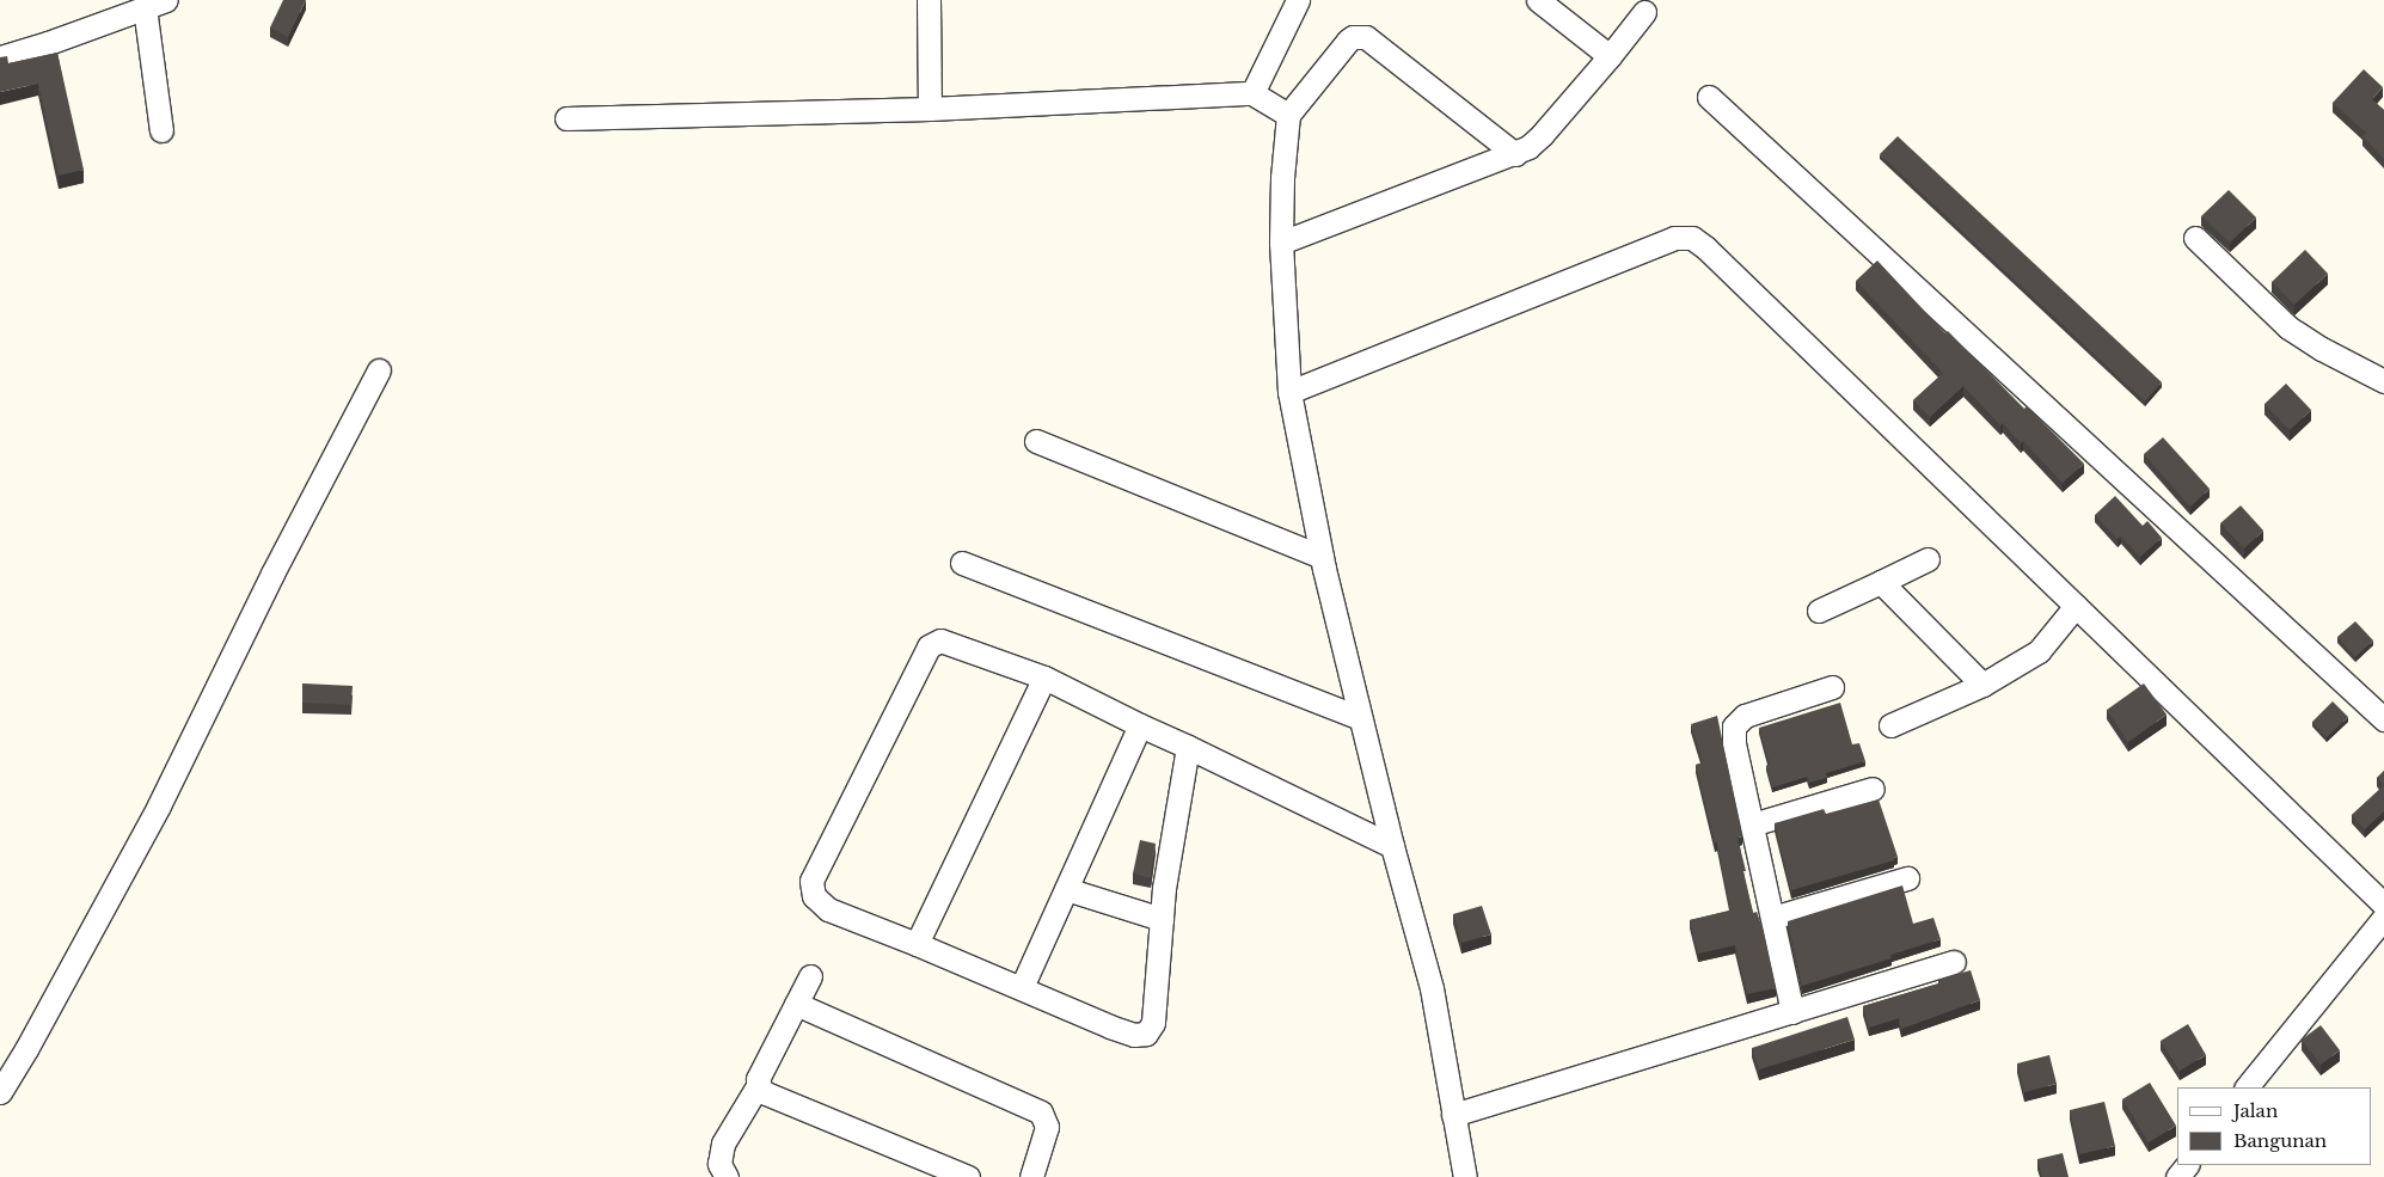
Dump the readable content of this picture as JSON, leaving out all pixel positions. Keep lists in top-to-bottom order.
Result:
{
  "legend": ["Jalan", "Bangunan"]
}
